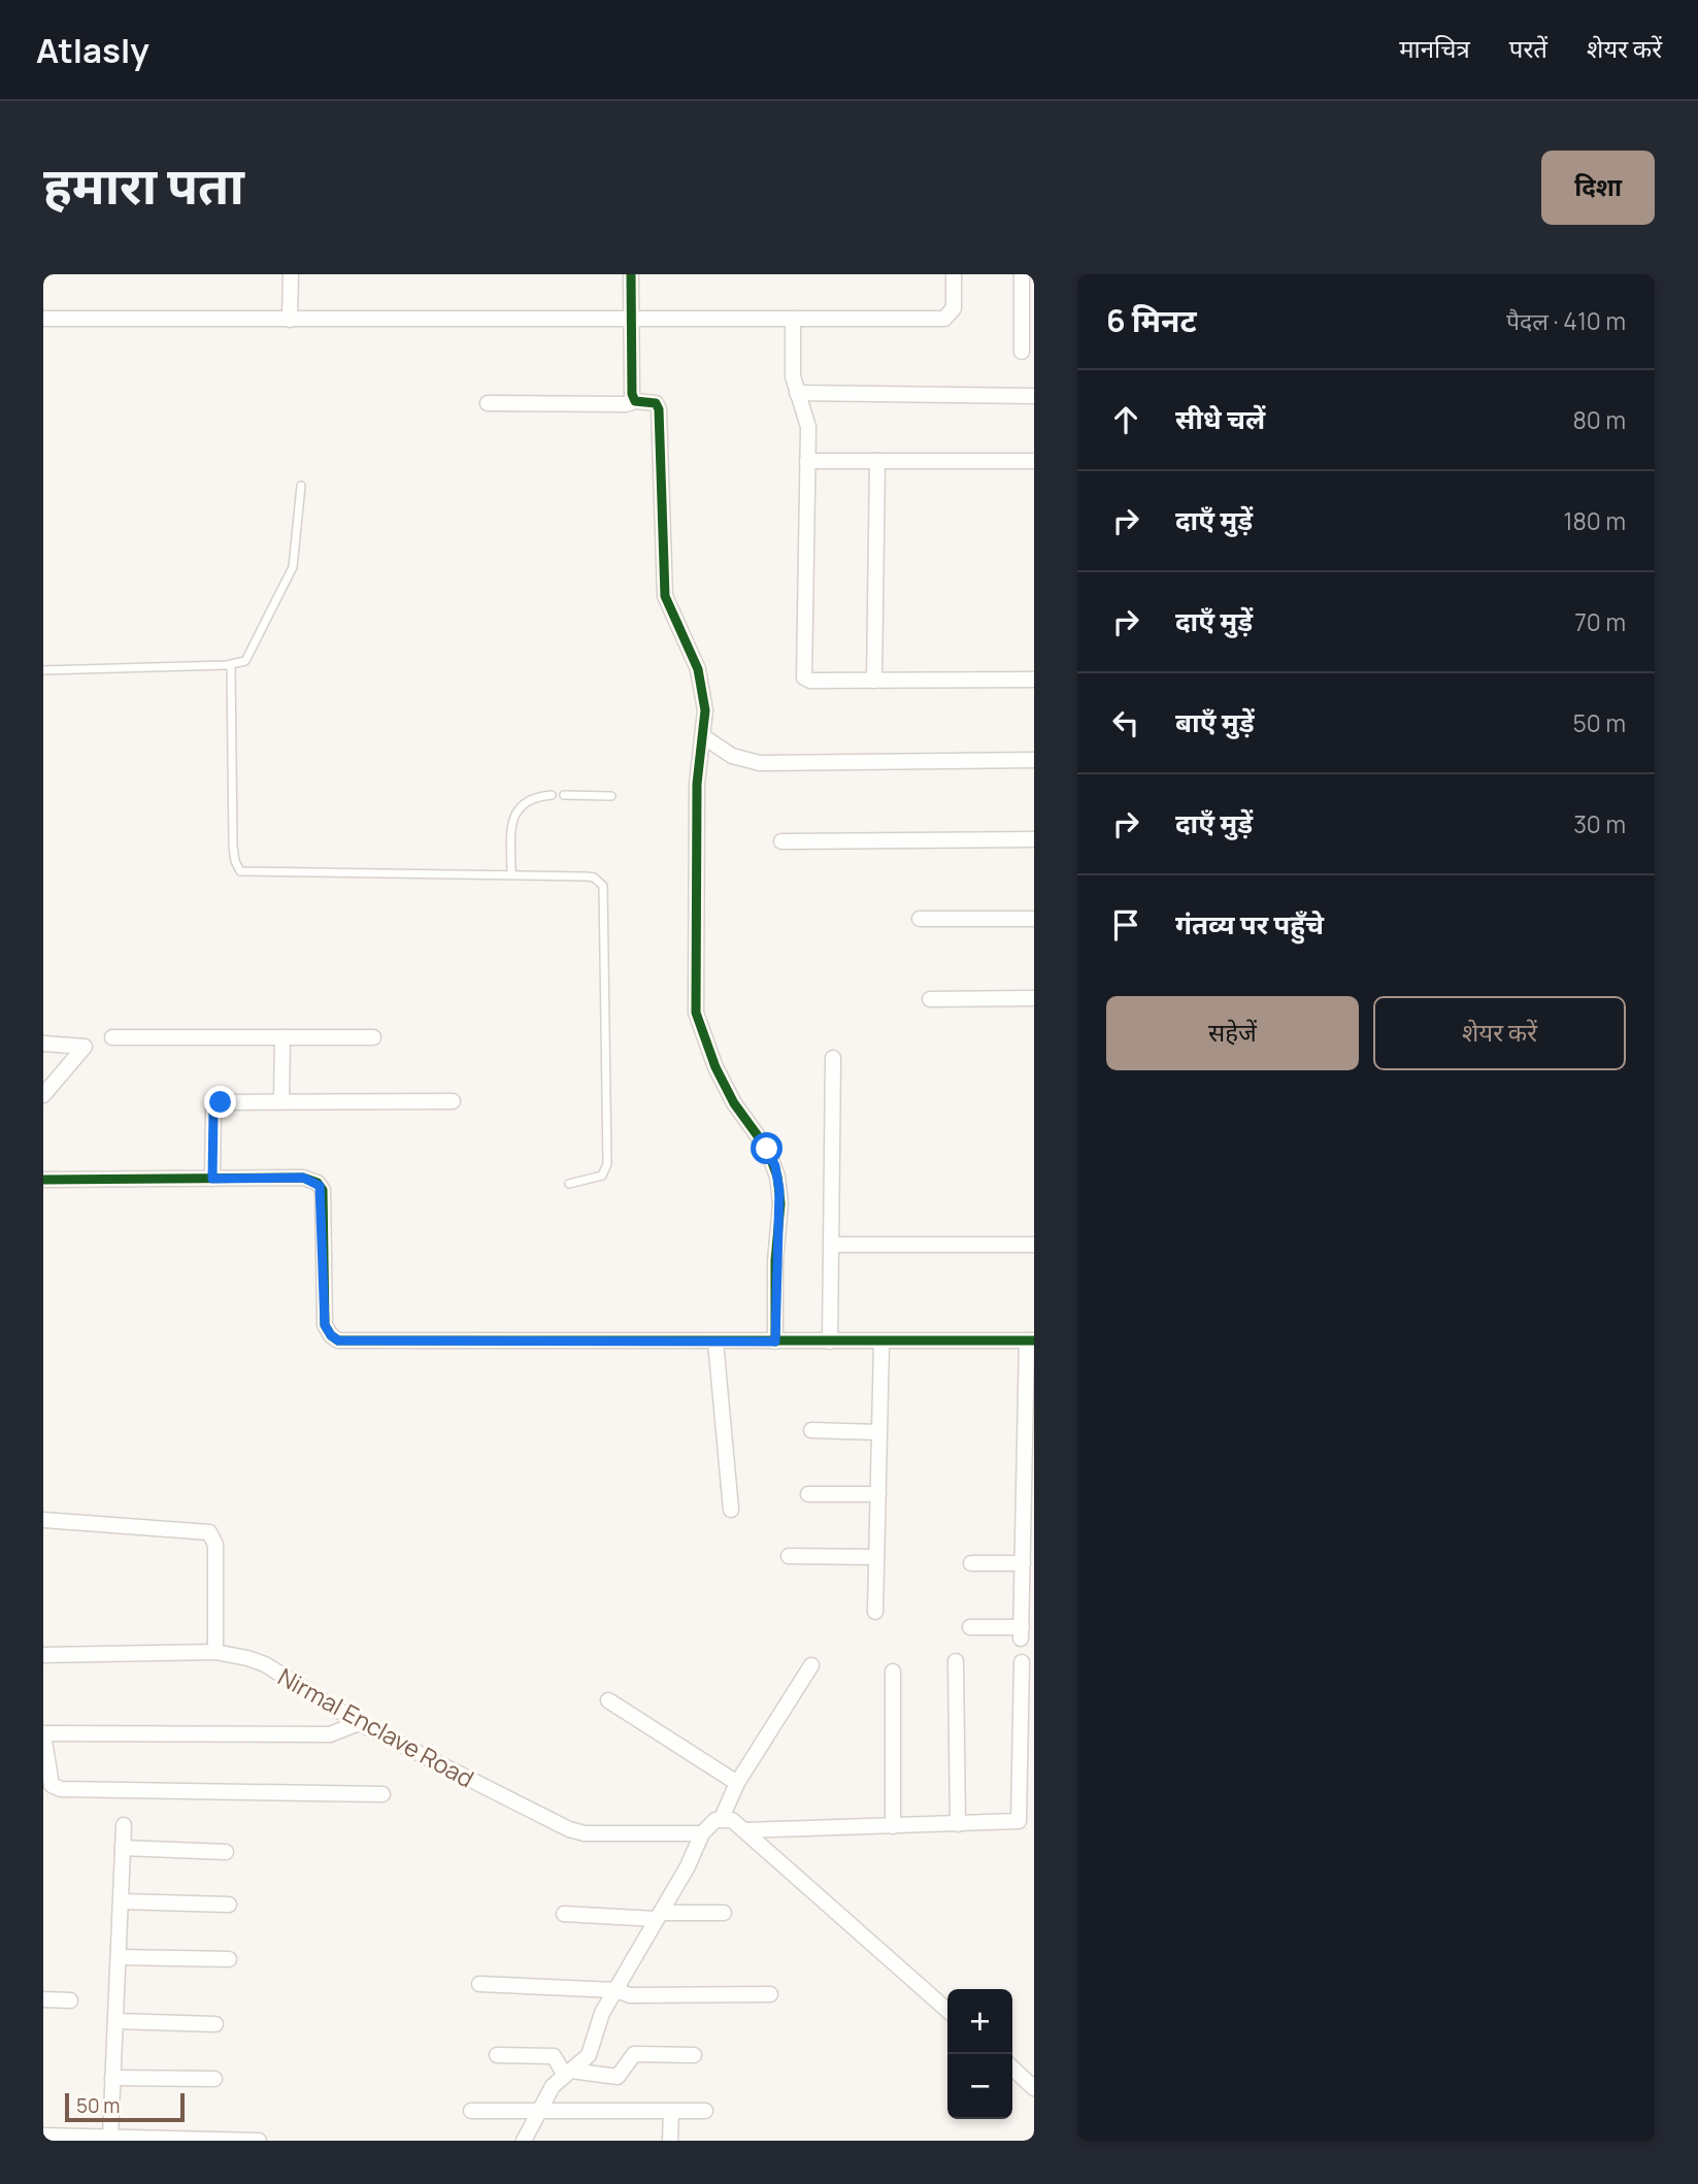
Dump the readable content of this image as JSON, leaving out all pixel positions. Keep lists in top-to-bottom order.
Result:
{
  "streets": {
    "street": ["Nirmal Enclave Road"]
  },
  "scale_bar": "50 m",
  "page": {
    "header": "Atlasly",
    "nav": ["मानचित्र", "परतें", "शेयर करें"],
    "title": "हमारा पता",
    "buttons": [
      "दिशा",
      ["सहेजें", "शेयर करें"]
    ],
    "heading": ["6 मिनट", "पैदल · 410 m"],
    "list": [
      ["सीधे चलें", "80 m"],
      ["दाएँ मुड़ें", "180 m"],
      ["दाएँ मुड़ें", "70 m"],
      ["बाएँ मुड़ें", "50 m"],
      ["दाएँ मुड़ें", "30 m"],
      "गंतव्य पर पहुँचे"
    ],
    "map_buttons": ["+", "−"],
    "scale": "50 m"
  }
}
